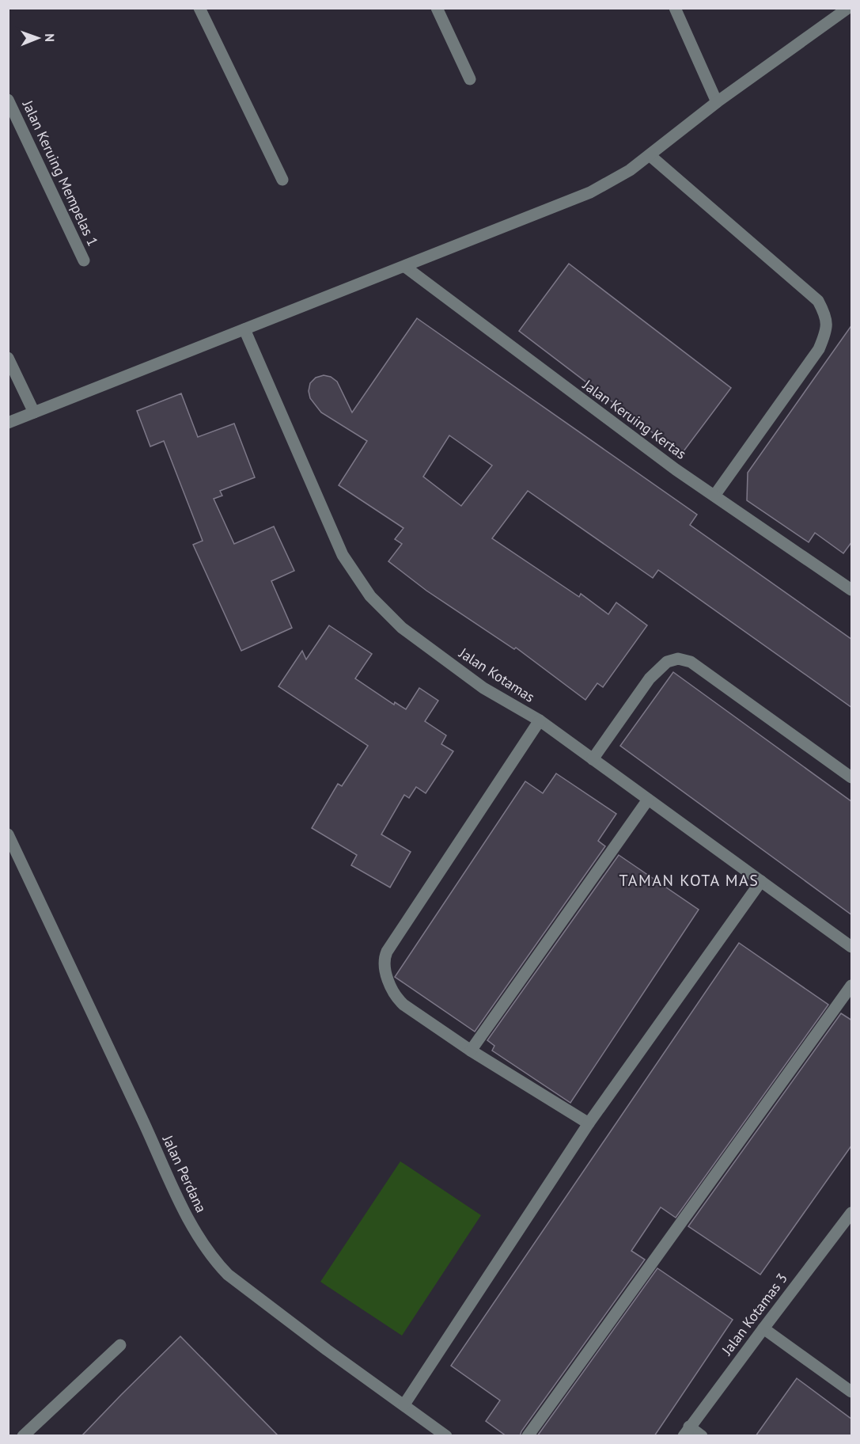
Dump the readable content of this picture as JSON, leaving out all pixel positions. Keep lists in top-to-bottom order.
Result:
{
  "streets": {
    "street": [
      "Jalan Keruing Mempelas 1",
      "Jalan Keruing Kertas",
      "Jalan Kotamas",
      "Jalan Perdana",
      "Jalan Kotamas 3"
    ]
  },
  "districts": ["TAMAN KOTA MAS"],
  "north": "right"
}
